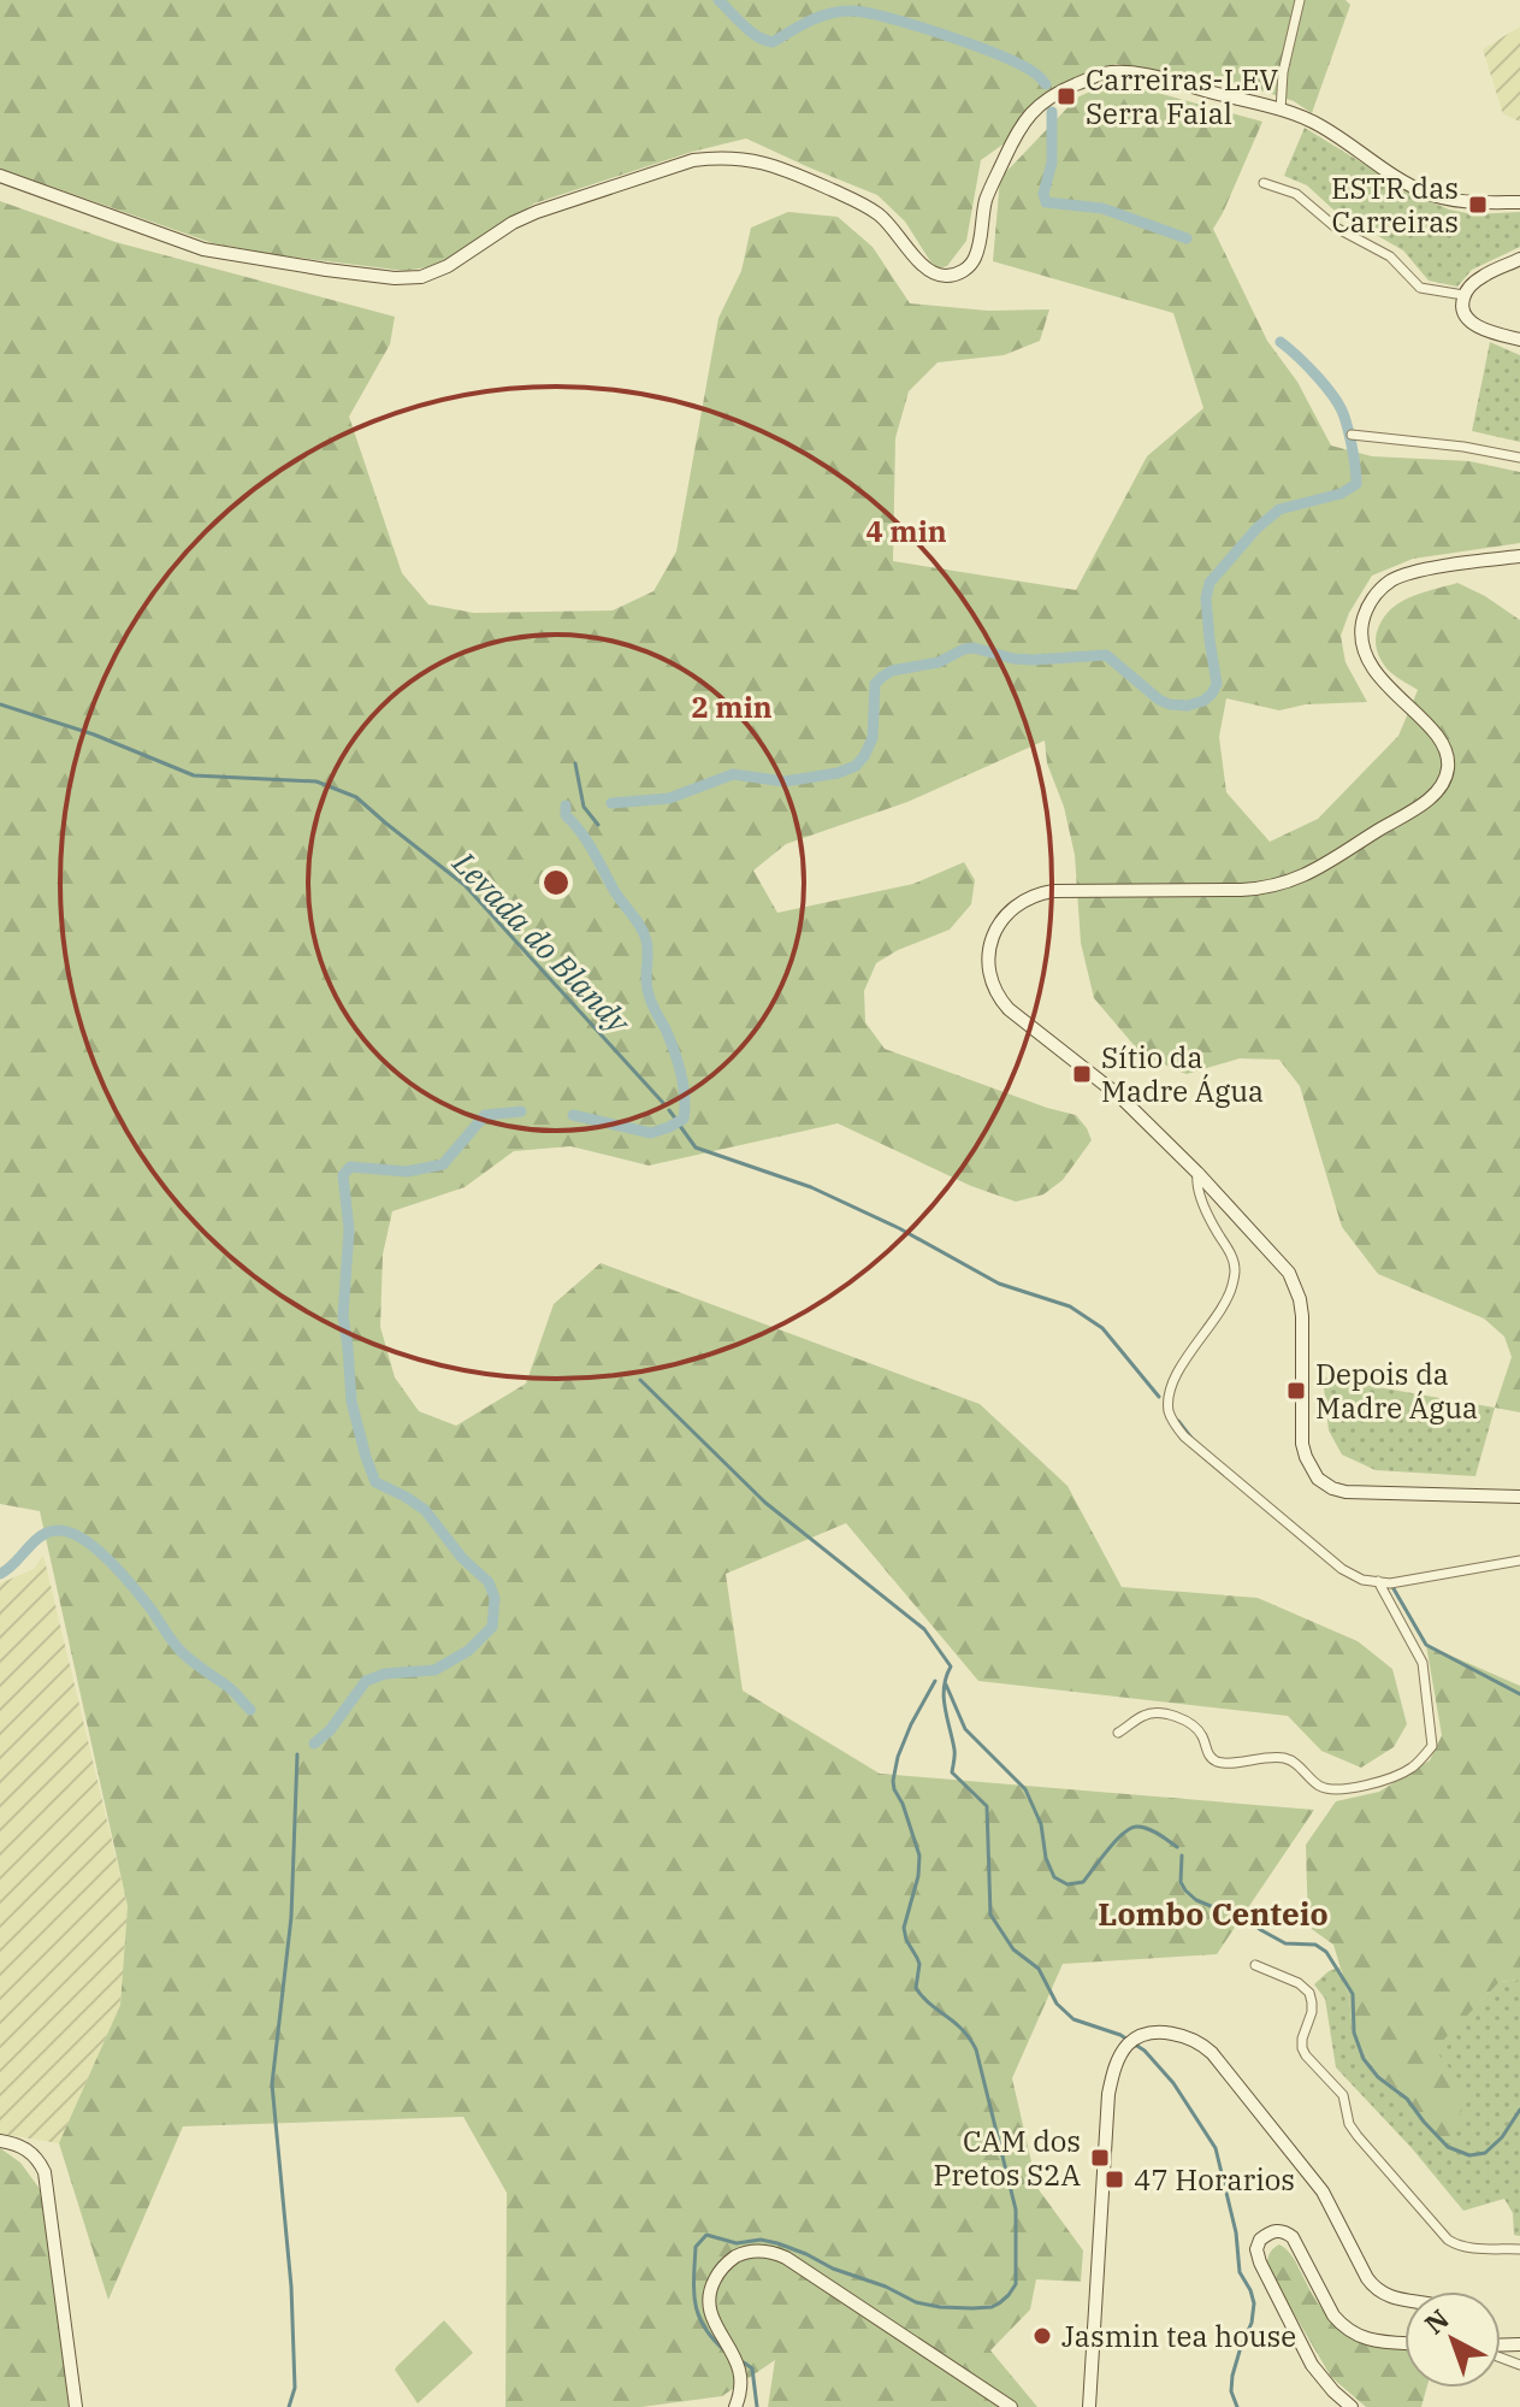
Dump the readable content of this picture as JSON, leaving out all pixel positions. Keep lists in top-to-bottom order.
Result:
{
  "districts": ["Lombo Centeio"],
  "water": ["Levada do Blandy"],
  "places": {
    "transit": [
      "Carreiras-LEV Serra Faial",
      "ESTR das Carreiras",
      "Sítio da Madre Água",
      "Depois da Madre Água",
      "CAM dos Pretos S2A",
      "47 Horarios"
    ],
    "other": ["Jasmin tea house"]
  },
  "north": "top left",
  "rings": ["4 min", "2 min"]
}
